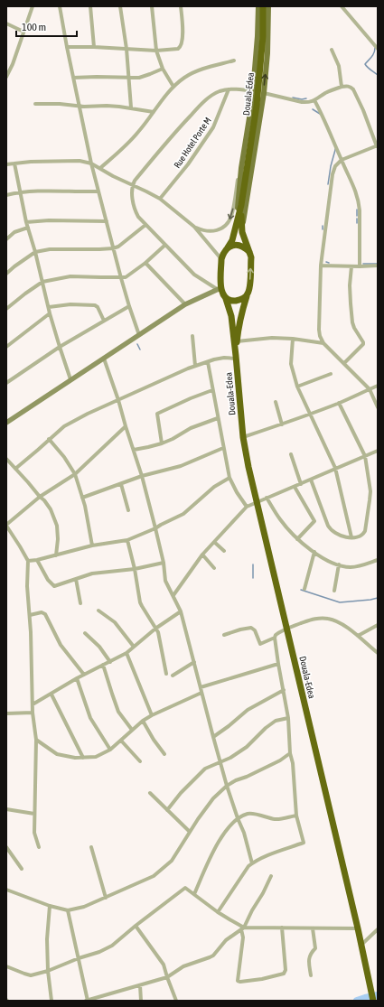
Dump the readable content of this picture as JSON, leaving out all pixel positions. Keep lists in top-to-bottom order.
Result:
{
  "streets": {
    "highway": ["Douala-Edea"],
    "street": ["Rue Hotel Porte M"]
  },
  "scale_bar": "100 m"
}
